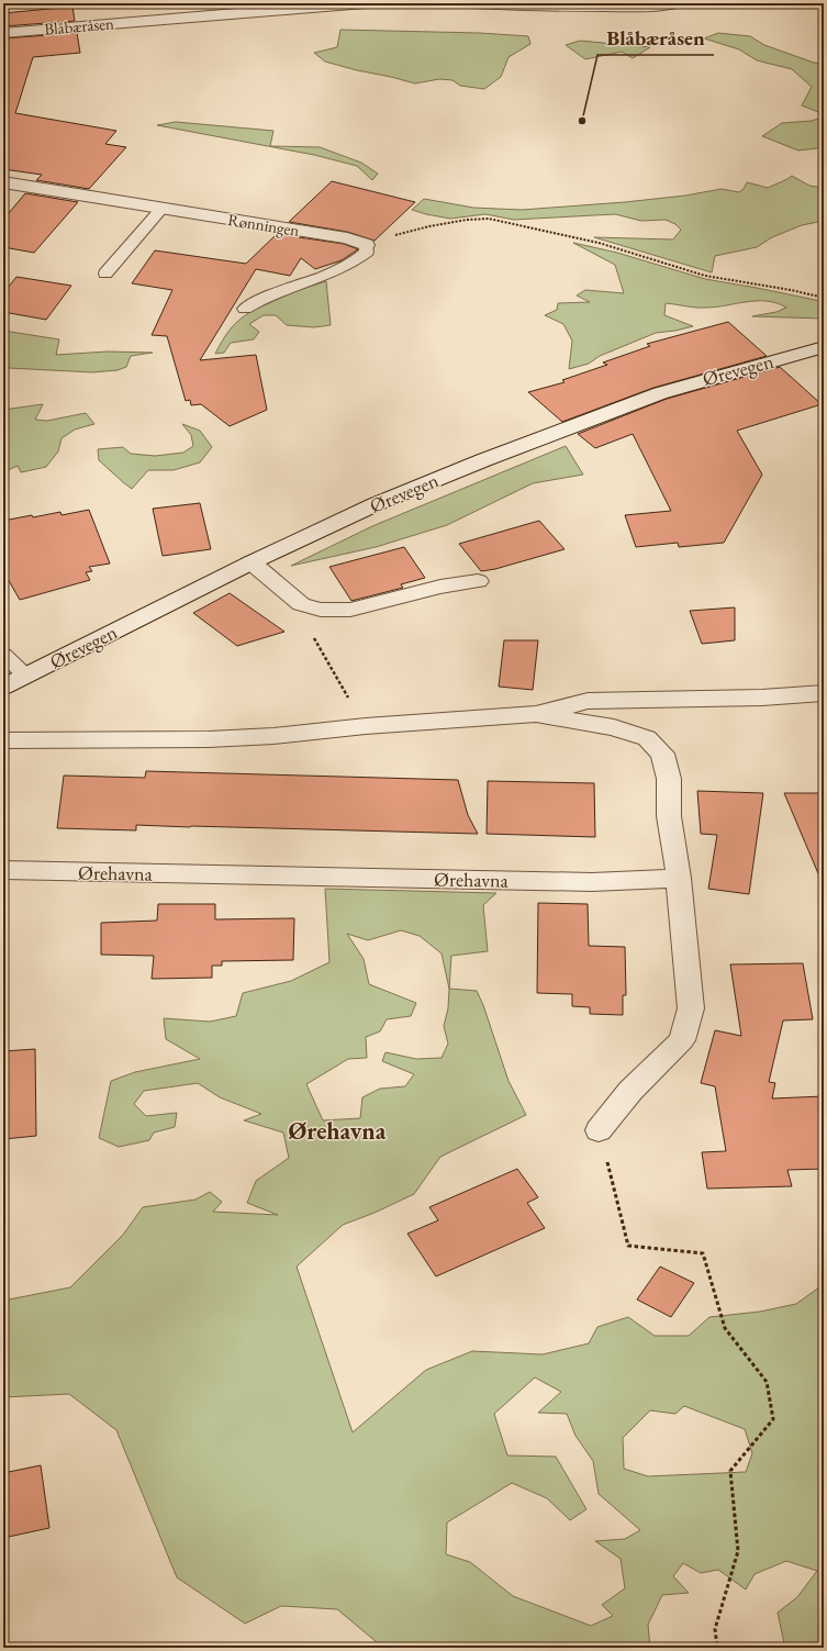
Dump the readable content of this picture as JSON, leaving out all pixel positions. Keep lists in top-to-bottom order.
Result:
{
  "streets": {
    "street": [
      "Blåbæråsen",
      "Rønningen",
      "Ørevegen",
      "Ørehavna"
    ]
  },
  "districts": ["Ørehavna"],
  "places": ["Blåbæråsen"]
}
